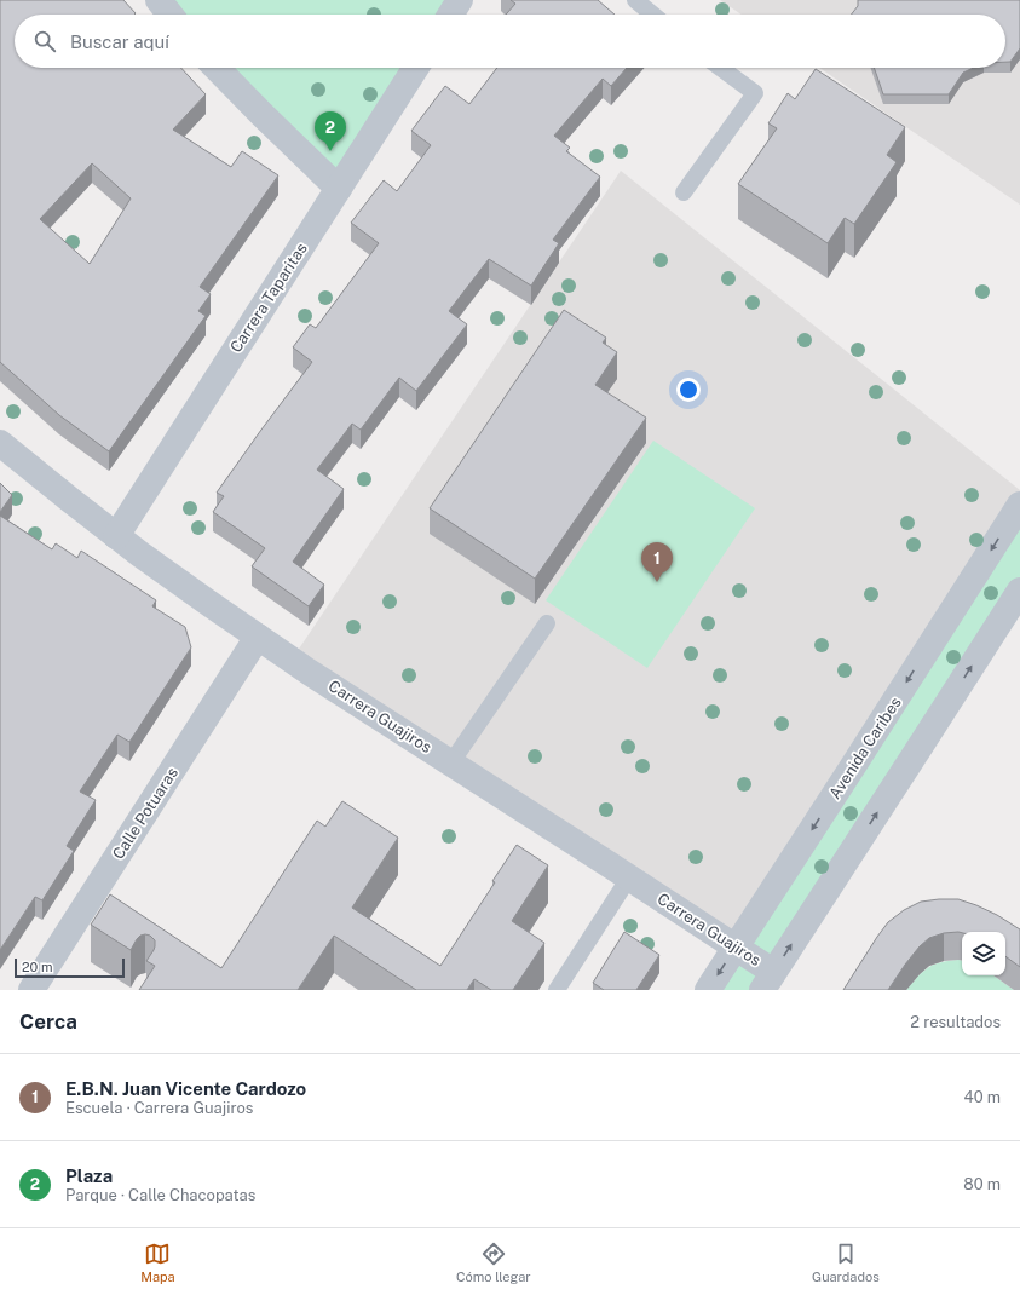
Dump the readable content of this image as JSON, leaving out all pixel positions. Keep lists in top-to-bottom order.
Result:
{
  "streets": {
    "street": [
      "Carrera Taparitas",
      "Carrera Guajiros",
      "Avenida Caribes",
      "Calle Potuaras"
    ]
  },
  "crossings": [
    ["Carrera Taparitas", "Carrera Guajiros"],
    ["Carrera Guajiros", "Avenida Caribes"],
    ["Carrera Guajiros", "Calle Potuaras"]
  ],
  "scale_bar": "20 m",
  "page": {
    "search": "Buscar aquí",
    "pins": ["2", "1"],
    "scale": "20 m",
    "heading": ["Cerca", "2 resultados"],
    "list": [
      {
        "mark": "1",
        "name": "E.B.N. Juan Vicente Cardozo",
        "note": "Escuela · Carrera Guajiros",
        "value": "40 m"
      },
      {
        "mark": "2",
        "name": "Plaza",
        "note": "Parque · Calle Chacopatas",
        "value": "80 m"
      }
    ],
    "nav": ["Mapa", "Cómo llegar", "Guardados"]
  }
}
